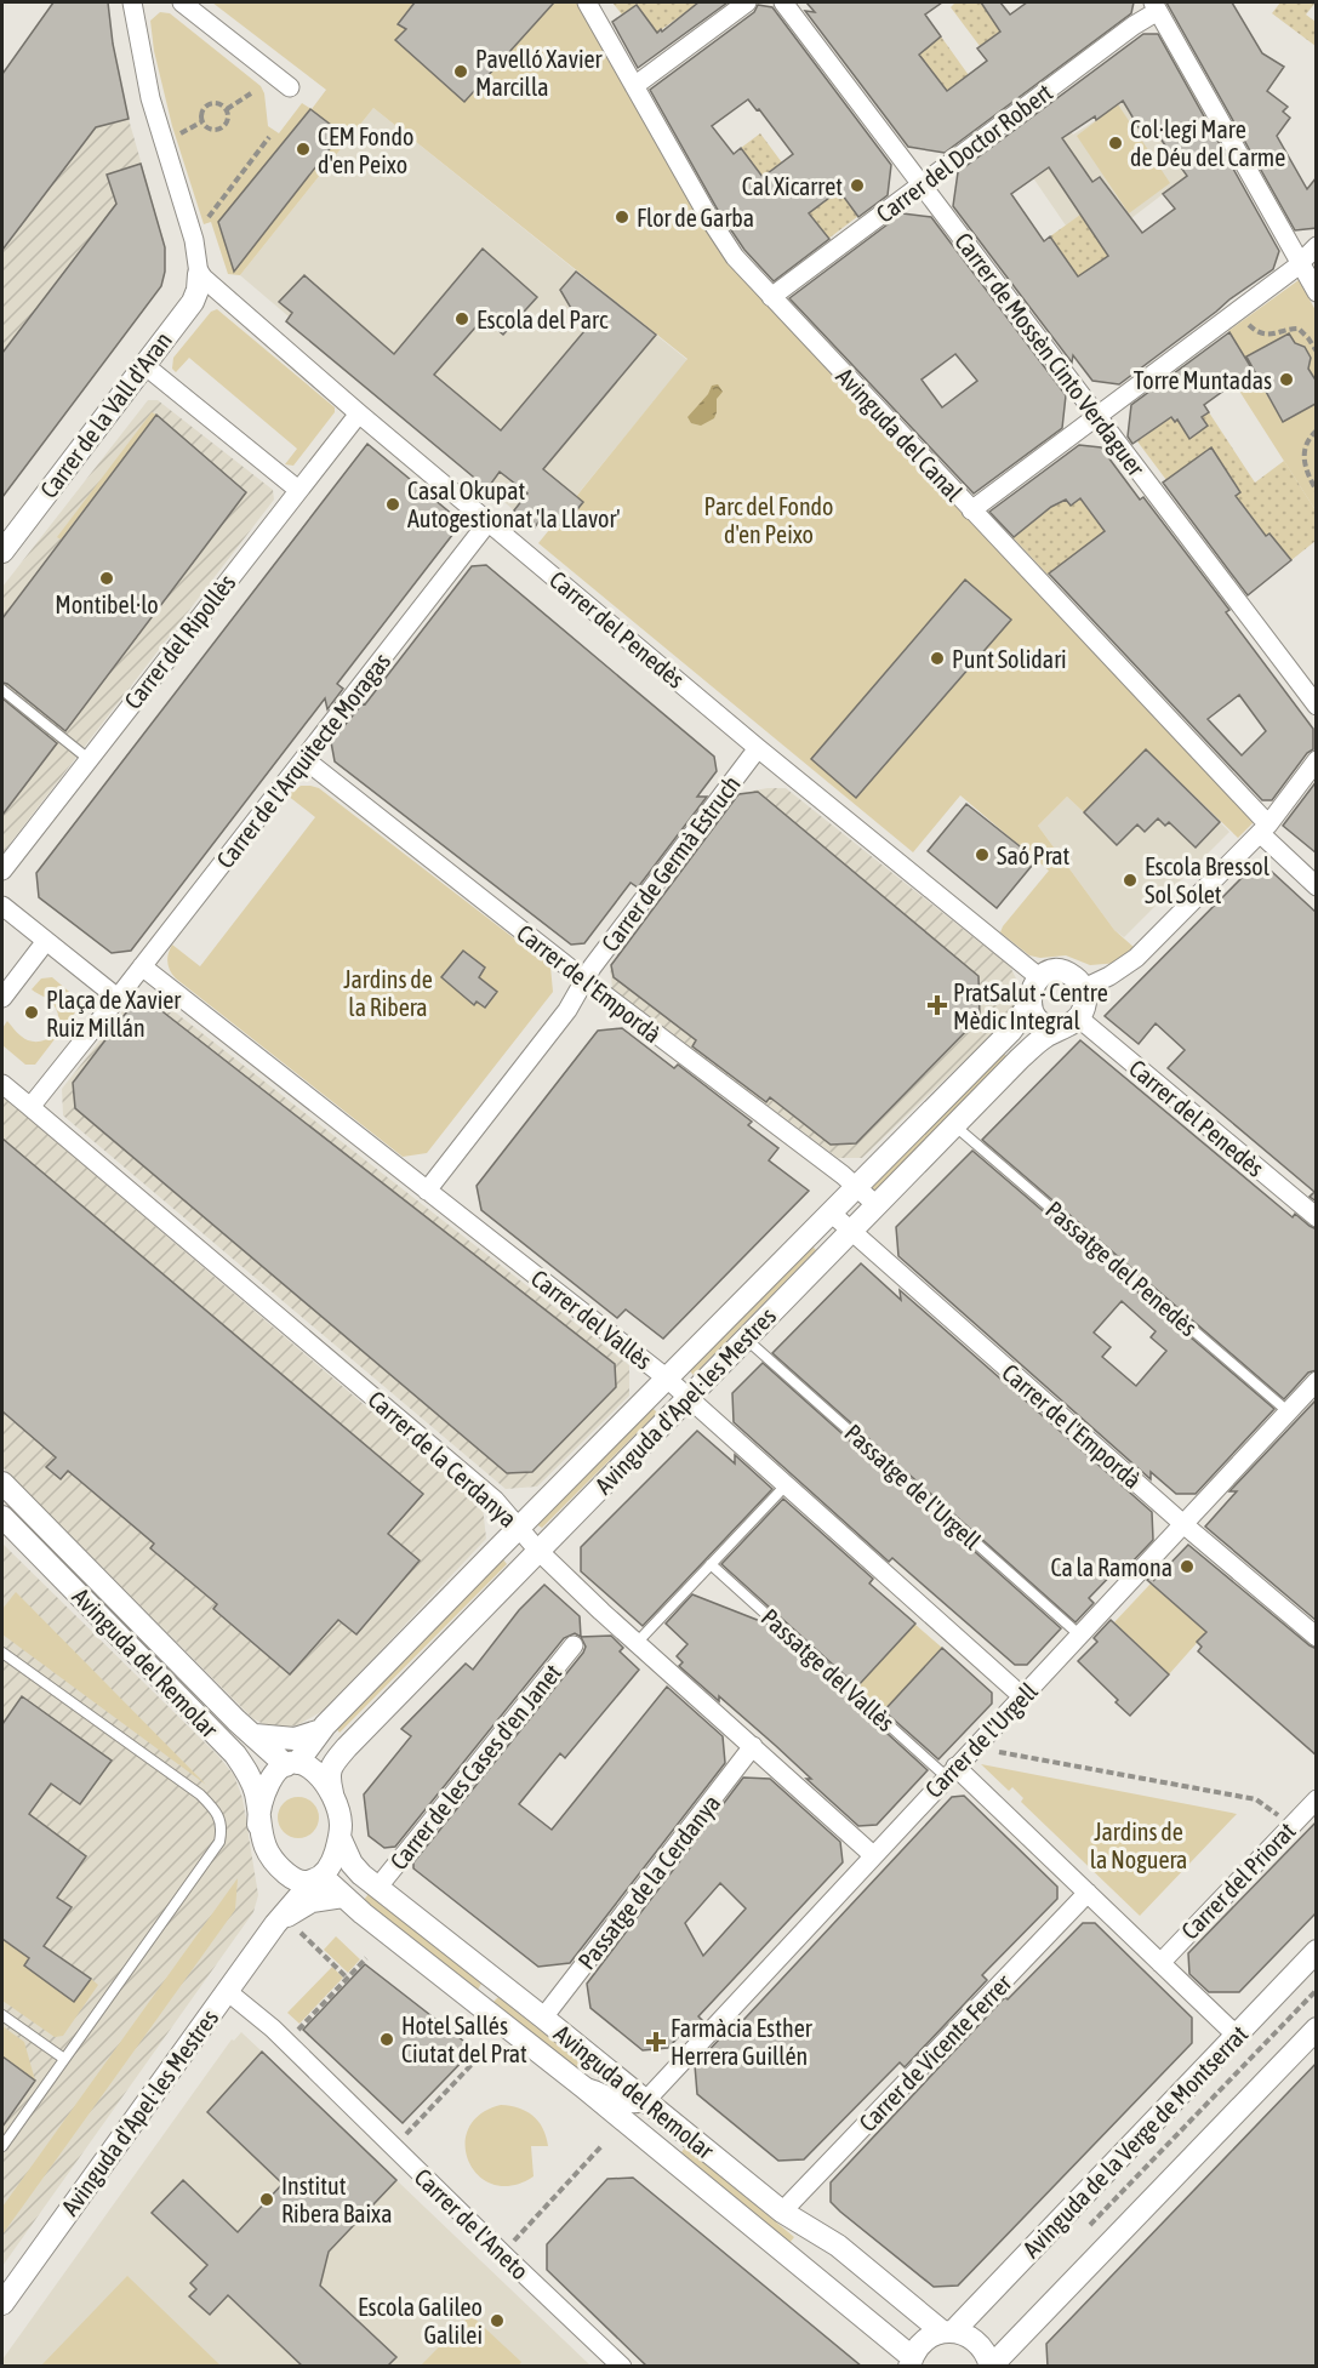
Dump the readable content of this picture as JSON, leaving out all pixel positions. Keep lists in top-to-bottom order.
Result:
{
  "streets": {
    "street": [
      "Carrer del Doctor Robert",
      "Carrer de Mossèn Cinto Verdaguer",
      "Carrer de la Vall d'Aran",
      "Avinguda del Canal",
      "Carrer del Penedès",
      "Carrer del Ripollès",
      "Carrer de l'Arquitecte Moragas",
      "Carrer de Germà Estruch",
      "Carrer de l'Empordà",
      "Carrer del Vallès",
      "Avinguda d'Apel·les Mestres",
      "Carrer de la Cerdanya",
      "Avinguda del Remolar",
      "Carrer de l'Urgell",
      "Carrer de les Cases d'en Janet",
      "Carrer del Priorat",
      "Passatge de la Cerdanya",
      "Carrer de Vicente Ferrer",
      "Avinguda de la Verge de Montserrat",
      "Carrer de l'Aneto"
    ],
    "lane": ["Passatge del Penedès", "Passatge de l'Urgell", "Passatge del Vallès"]
  },
  "crossings": [
    ["Carrer del Doctor Robert", "Carrer de Mossèn Cinto Verdaguer"],
    ["Carrer del Doctor Robert", "Avinguda del Canal"],
    ["Carrer de la Vall d'Aran", "Carrer del Penedès"],
    ["Carrer del Penedès", "Carrer del Ripollès"],
    ["Carrer del Penedès", "Carrer de l'Arquitecte Moragas"],
    ["Carrer del Penedès", "Carrer de Germà Estruch"],
    ["Carrer del Penedès", "Avinguda d'Apel·les Mestres"],
    ["Carrer de l'Arquitecte Moragas", "Carrer de l'Empordà"],
    ["Carrer de l'Arquitecte Moragas", "Carrer del Vallès"],
    ["Carrer de Germà Estruch", "Carrer de l'Empordà"],
    ["Carrer de Germà Estruch", "Carrer del Vallès"],
    ["Carrer de l'Empordà", "Avinguda d'Apel·les Mestres"],
    ["Carrer de l'Empordà", "Carrer de l'Urgell"],
    ["Passatge del Penedès", "Avinguda d'Apel·les Mestres"],
    ["Passatge del Penedès", "Carrer de l'Urgell"],
    ["Carrer del Vallès", "Avinguda d'Apel·les Mestres"],
    ["Carrer del Vallès", "Carrer de l'Urgell"],
    ["Avinguda d'Apel·les Mestres", "Carrer de la Cerdanya"],
    ["Avinguda d'Apel·les Mestres", "Passatge de l'Urgell"],
    ["Avinguda d'Apel·les Mestres", "Avinguda del Remolar"],
    ["Avinguda d'Apel·les Mestres", "Carrer de l'Aneto"],
    ["Carrer de la Cerdanya", "Carrer de l'Urgell"],
    ["Carrer de la Cerdanya", "Passatge de la Cerdanya"],
    ["Passatge de l'Urgell", "Carrer de l'Urgell"],
    ["Avinguda del Remolar", "Carrer de l'Urgell"],
    ["Avinguda del Remolar", "Carrer de les Cases d'en Janet"],
    ["Avinguda del Remolar", "Passatge de la Cerdanya"],
    ["Avinguda del Remolar", "Carrer de Vicente Ferrer"],
    ["Avinguda del Remolar", "Avinguda de la Verge de Montserrat"],
    ["Passatge del Vallès", "Carrer de l'Urgell"]
  ],
  "parks": ["Parc del Fondo d'en Peixo", "Jardins de la Ribera", "Jardins de la Noguera"],
  "places": {
    "other": [
      "Pavelló Xavier Marcilla",
      "Col·legi Mare de Déu del Carme",
      "CEM Fondo d'en Peixo",
      "Cal Xicarret",
      "Flor de Garba",
      "Escola del Parc",
      "Torre Muntadas",
      "Casal Okupat Autogestionat 'la Llavor'",
      "Montibel·lo",
      "Punt Solidari",
      "Saó Prat",
      "Escola Bressol Sol Solet",
      "Plaça de Xavier Ruiz Millán",
      "Ca la Ramona",
      "Hotel Sallés Ciutat del Prat",
      "Institut Ribera Baixa",
      "Escola Galileo Galilei"
    ],
    "health": ["PratSalut - Centre Mèdic Integral", "Farmàcia Esther Herrera Guillén"]
  }
}
